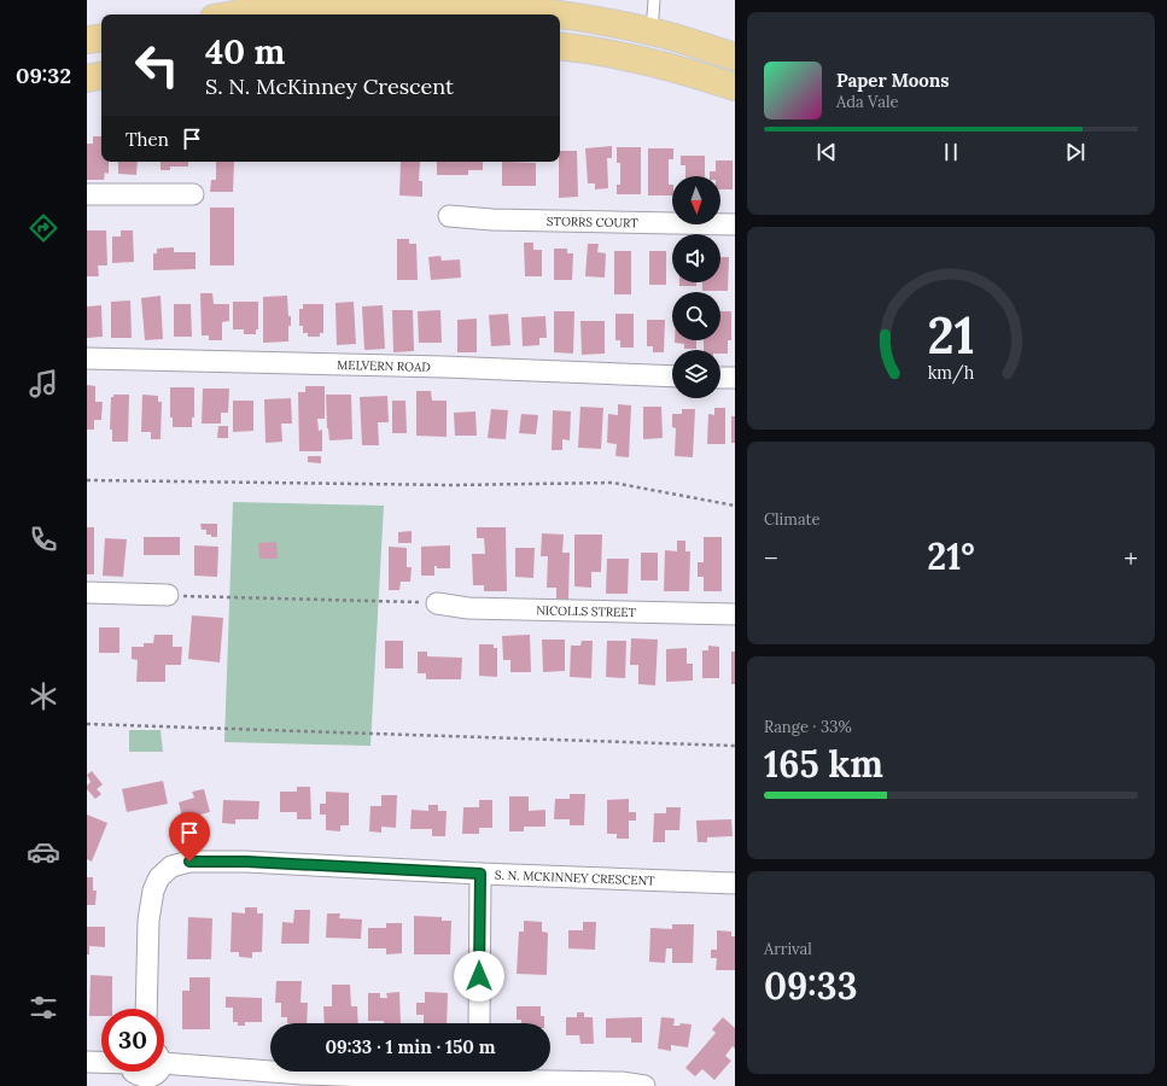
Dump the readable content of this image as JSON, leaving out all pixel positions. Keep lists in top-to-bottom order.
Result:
{
  "streets": {
    "street": [
      "STORRS COURT",
      "MELVERN ROAD",
      "NICOLLS STREET",
      "S. N. MCKINNEY CRESCENT"
    ]
  },
  "north": "bottom",
  "page": {
    "tabs": "09:32",
    "turn": ["40 m", "S. N. McKinney Crescent"],
    "song": ["Paper Moons", "Ada Vale"],
    "then": "Then",
    "tile": [
      "Climate",
      ["Range · 33%", "165 km"],
      ["Arrival", "09:33"]
    ],
    "heat": ["−", "21°", "+"],
    "limit": "30",
    "trip": "09:33 · 1 min · 150 m",
    "gauge": ["21", "km/h"]
  }
}
